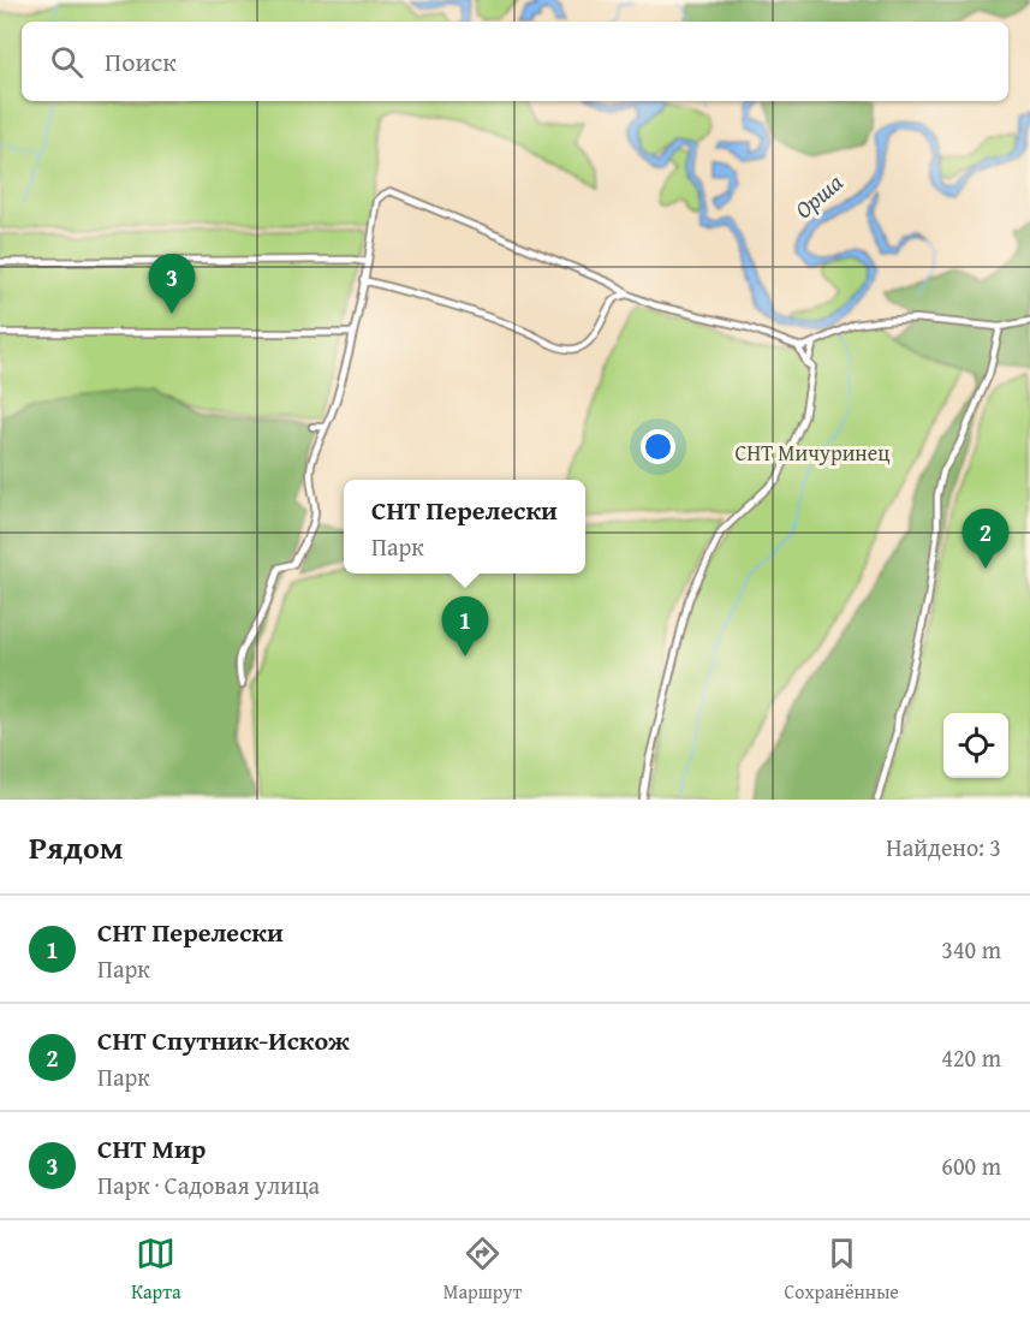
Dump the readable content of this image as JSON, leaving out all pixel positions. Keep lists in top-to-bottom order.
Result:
{
  "water": ["Орша"],
  "parks": ["СНТ Мичуринец"],
  "page": {
    "search": "Поиск",
    "pins": ["3", "2", "1"],
    "popup": ["СНТ Перелески", "Парк"],
    "heading": ["Рядом", "Найдено: 3"],
    "list": [
      {
        "mark": "1",
        "name": "СНТ Перелески",
        "note": "Парк",
        "value": "340 m"
      },
      {
        "mark": "2",
        "name": "СНТ Спутник-Искож",
        "note": "Парк",
        "value": "420 m"
      },
      {
        "mark": "3",
        "name": "СНТ Мир",
        "note": "Парк · Садовая улица",
        "value": "600 m"
      }
    ],
    "nav": ["Карта", "Маршрут", "Сохранённые"]
  }
}
